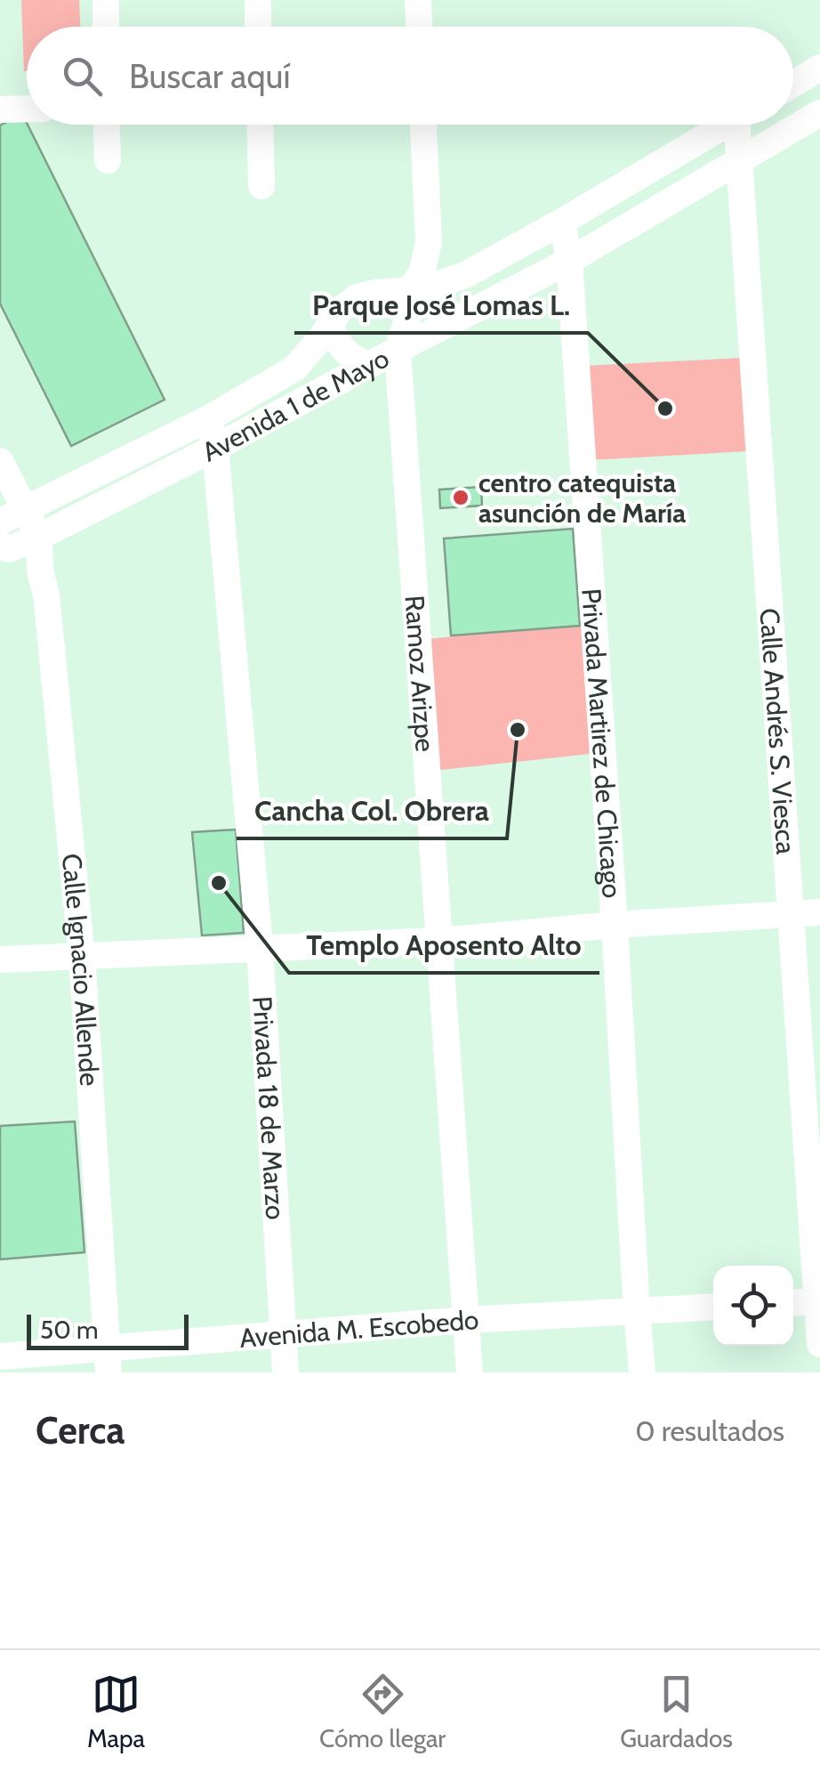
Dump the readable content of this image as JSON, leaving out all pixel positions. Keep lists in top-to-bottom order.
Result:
{
  "streets": {
    "street": [
      "Avenida 1 de Mayo",
      "Ramoz Arizpe",
      "Calle Andrés S. Viesca",
      "Privada Martirez de Chicago",
      "Calle Ignacio Allende",
      "Privada 18 de Marzo",
      "Avenida M. Escobedo"
    ]
  },
  "crossings": [
    ["Avenida 1 de Mayo", "Ramoz Arizpe"],
    ["Avenida 1 de Mayo", "Calle Andrés S. Viesca"],
    ["Avenida 1 de Mayo", "Privada Martirez de Chicago"],
    ["Avenida 1 de Mayo", "Calle Ignacio Allende"],
    ["Avenida 1 de Mayo", "Privada 18 de Marzo"],
    ["Ramoz Arizpe", "Avenida M. Escobedo"],
    ["Privada Martirez de Chicago", "Avenida M. Escobedo"],
    ["Calle Ignacio Allende", "Avenida M. Escobedo"],
    ["Privada 18 de Marzo", "Avenida M. Escobedo"]
  ],
  "places": [
    "Parque José Lomas L.",
    "centro catequista asunción de María",
    "Cancha Col. Obrera",
    "Templo Aposento Alto"
  ],
  "scale_bar": "50 m",
  "page": {
    "search": "Buscar aquí",
    "scale": "50 m",
    "heading": ["Cerca", "0 resultados"],
    "nav": ["Mapa", "Cómo llegar", "Guardados"]
  }
}
